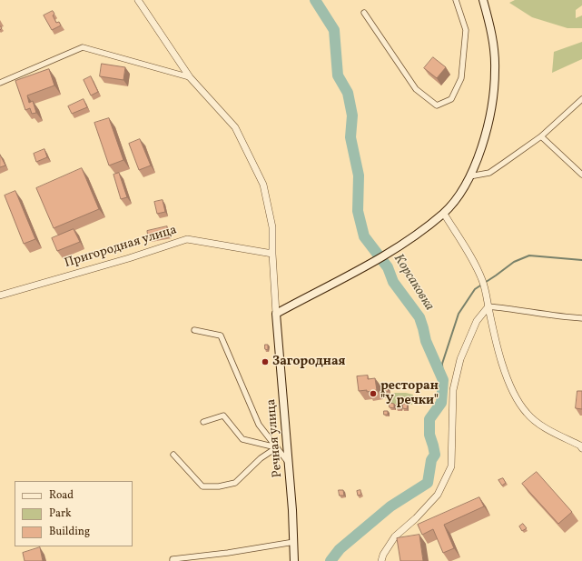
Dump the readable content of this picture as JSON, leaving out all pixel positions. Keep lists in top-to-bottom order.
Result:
{
  "streets": {
    "main road": ["Речная улица"],
    "street": ["Пригородная улица"]
  },
  "water": ["Корсаковка"],
  "places": ["Загородная", "ресторан \"У речки\""],
  "legend": ["Road", "Park", "Building"]
}
